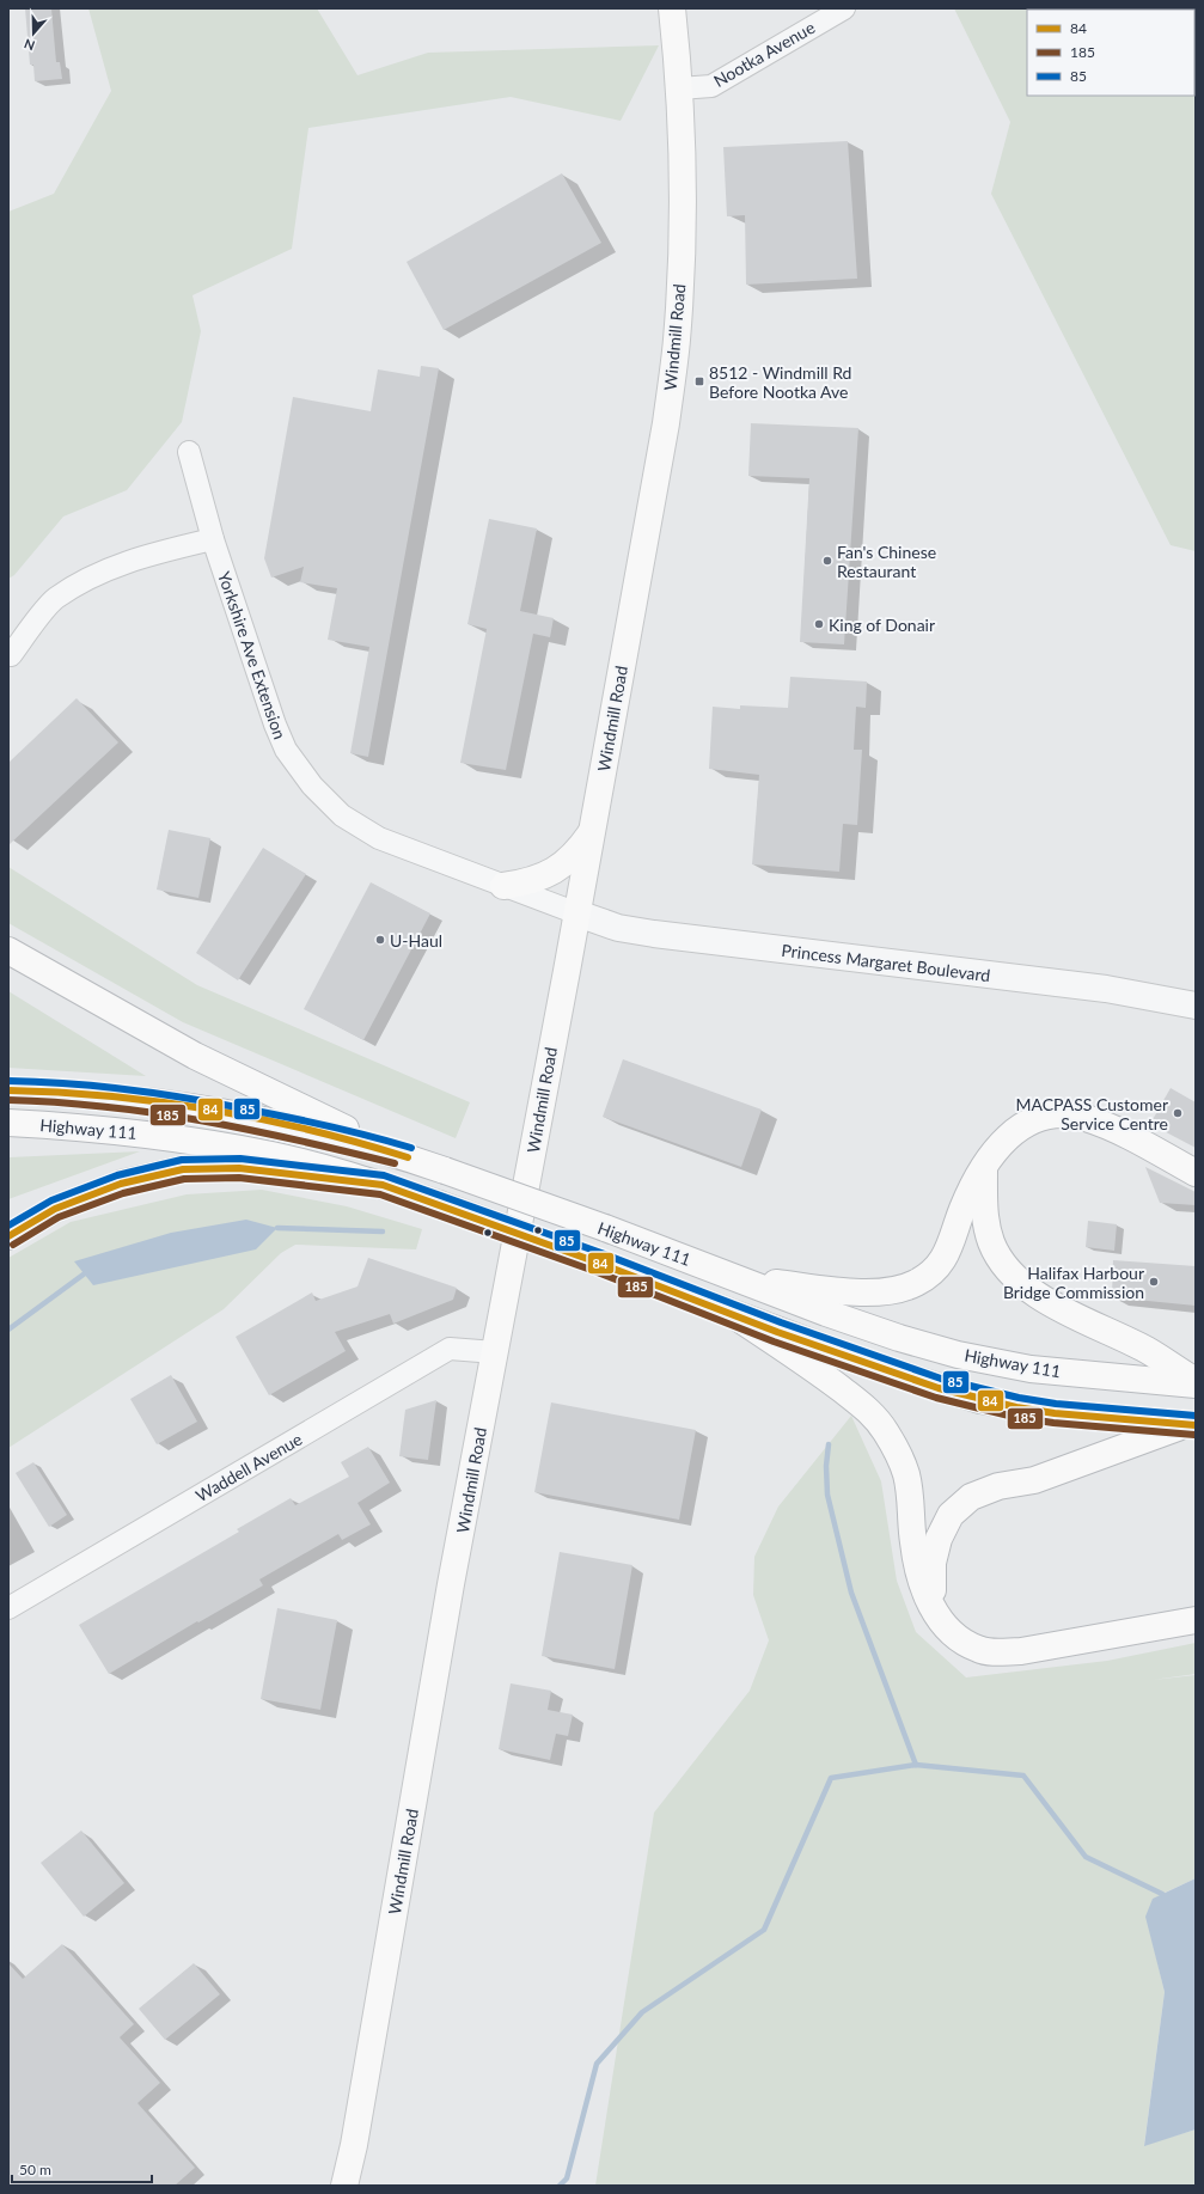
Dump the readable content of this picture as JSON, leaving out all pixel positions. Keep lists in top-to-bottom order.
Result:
{
  "streets": {
    "main road": ["Windmill Road", "Highway 111"],
    "street": [
      "Nootka Avenue",
      "Yorkshire Ave Extension",
      "Princess Margaret Boulevard",
      "Waddell Avenue"
    ]
  },
  "crossings": [
    ["Nootka Avenue", "Windmill Road"],
    ["Windmill Road", "Yorkshire Ave Extension"],
    ["Windmill Road", "Princess Margaret Boulevard"],
    ["Windmill Road", "Waddell Avenue"],
    ["Yorkshire Ave Extension", "Princess Margaret Boulevard"]
  ],
  "places": {
    "transit": ["8512 - Windmill Rd Before Nootka Ave"],
    "other": [
      "Fan's Chinese Restaurant",
      "King of Donair",
      "U-Haul",
      "MACPASS Customer Service Centre",
      "Halifax Harbour Bridge Commission"
    ]
  },
  "lines": ["transit line 85", "transit line 84", "transit line 185"],
  "legend": ["84", "185", "85"],
  "scale_bar": "50 m",
  "north": "bottom"
}
